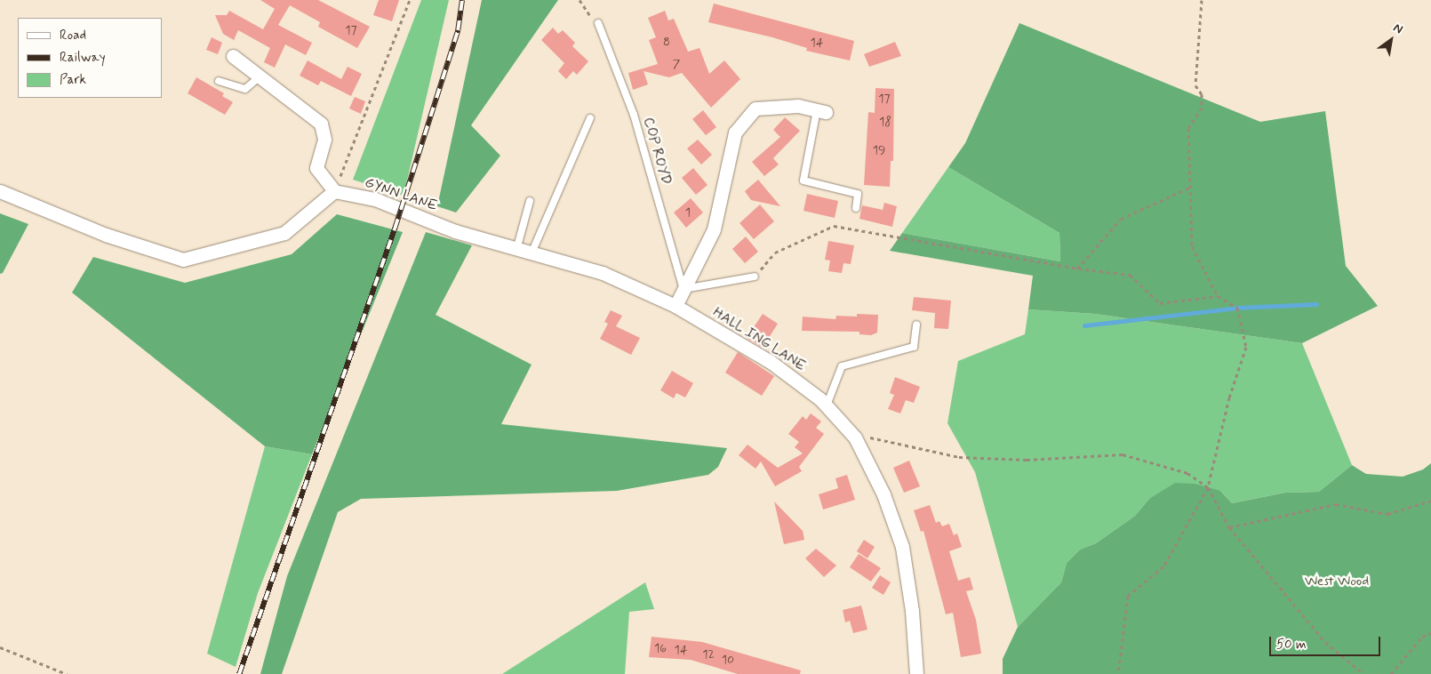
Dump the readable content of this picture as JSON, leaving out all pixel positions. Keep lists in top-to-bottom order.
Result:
{
  "streets": {
    "street": ["GYNN LANE", "HALL ING LANE"],
    "lane": ["COP ROYD"]
  },
  "crossings": [
    ["GYNN LANE", "HALL ING LANE"]
  ],
  "parks": ["West Wood"],
  "house_numbers": [
    "17",
    "8",
    "14",
    "7",
    "17",
    "18",
    "19",
    "1",
    "16",
    "14",
    "12",
    "10"
  ],
  "legend": ["Road", "Railway", "Park"],
  "scale_bar": "50 m",
  "north": "top right"
}
